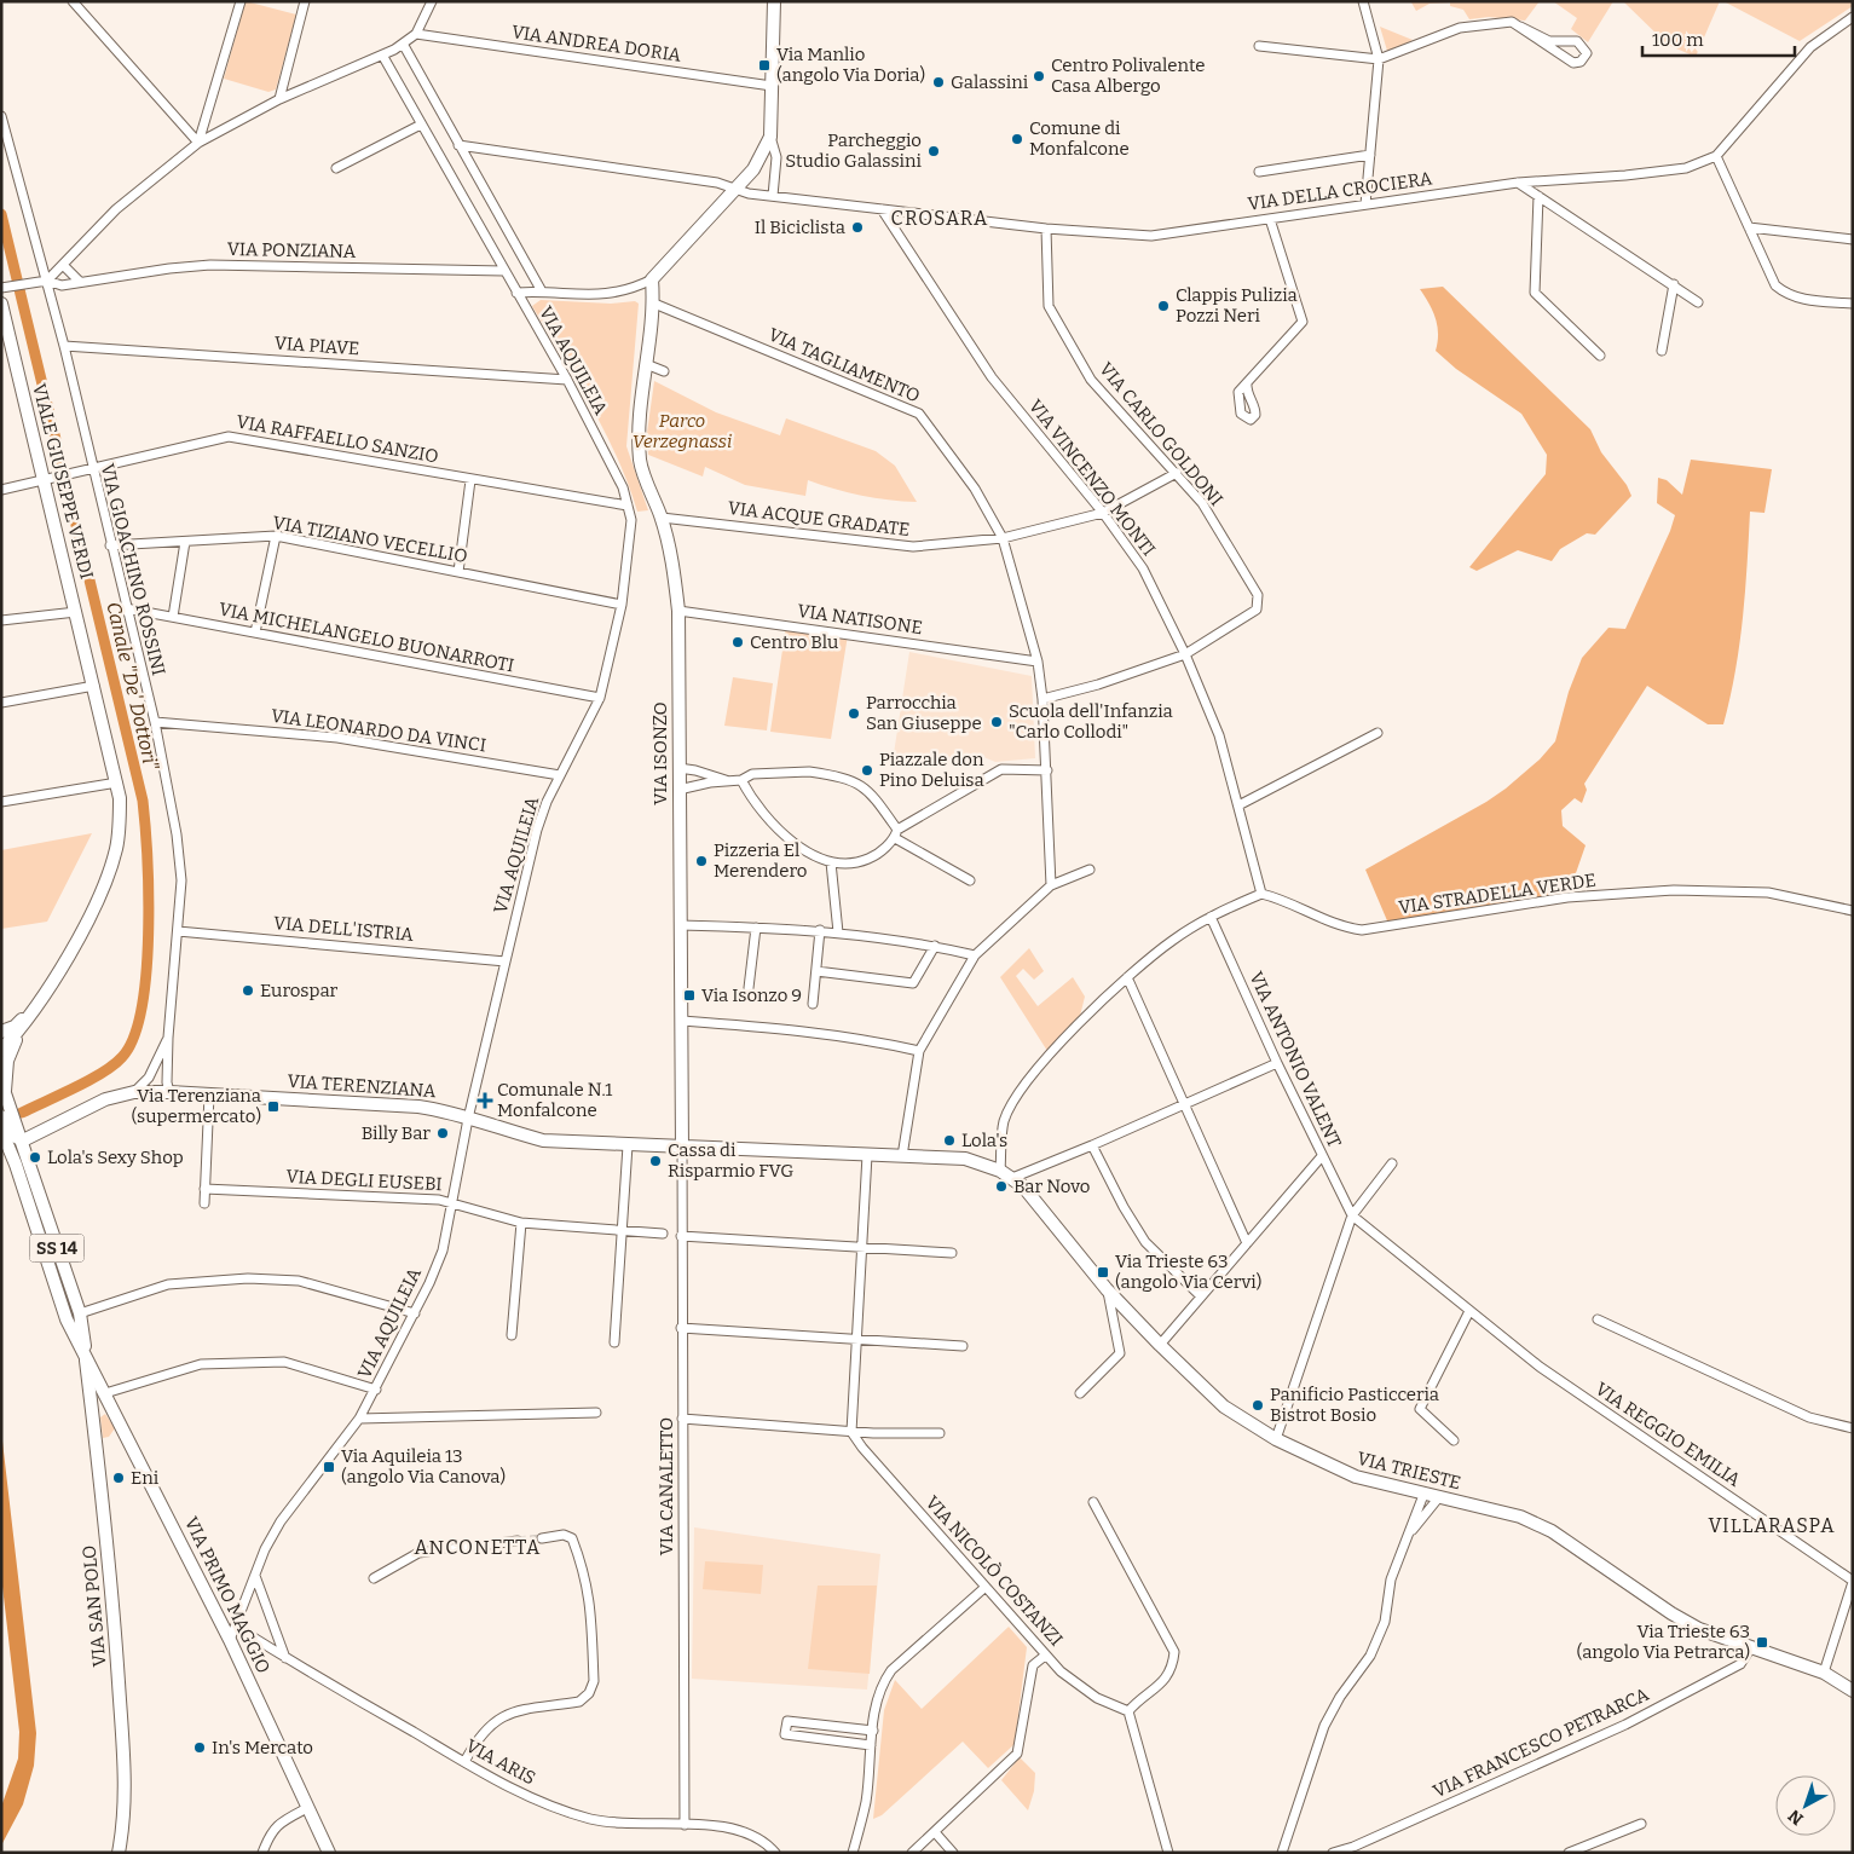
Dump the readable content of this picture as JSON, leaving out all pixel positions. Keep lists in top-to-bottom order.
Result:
{
  "streets": {
    "street": [
      "VIA ANDREA DORIA",
      "VIA DELLA CROCIERA",
      "VIA PONZIANA",
      "VIA PIAVE",
      "VIA AQUILEIA",
      "VIA TAGLIAMENTO",
      "VIA CARLO GOLDONI",
      "VIA RAFFAELLO SANZIO",
      "VIA VINCENZO MONTI",
      "VIALE GIUSEPPE VERDI",
      "VIA ACQUE GRADATE",
      "VIA TIZIANO VECELLIO",
      "VIA GIOACHINO ROSSINI",
      "VIA NATISONE",
      "VIA MICHELANGELO BUONARROTI",
      "VIA LEONARDO DA VINCI",
      "VIA ISONZO",
      "VIA STRADELLA VERDE",
      "VIA DELL'ISTRIA",
      "VIA ANTONIO VALENT",
      "VIA TERENZIANA",
      "VIA DEGLI EUSEBI",
      "SS 14",
      "VIA REGGIO EMILIA",
      "VIA TRIESTE",
      "VIA CANALETTO",
      "VIA NICOLÒ COSTANZI",
      "VIA PRIMO MAGGIO",
      "VIA SAN POLO",
      "VIA FRANCESCO PETRARCA",
      "VIA ARIS"
    ]
  },
  "crossings": [
    ["VIA DELLA CROCIERA", "VIA AQUILEIA"],
    ["VIA DELLA CROCIERA", "VIA CARLO GOLDONI"],
    ["VIA DELLA CROCIERA", "VIA VINCENZO MONTI"],
    ["VIA PONZIANA", "VIA AQUILEIA"],
    ["VIA PONZIANA", "VIA GIOACHINO ROSSINI"],
    ["VIA PIAVE", "VIA AQUILEIA"],
    ["VIA PIAVE", "VIA GIOACHINO ROSSINI"],
    ["VIA AQUILEIA", "VIA RAFFAELLO SANZIO"],
    ["VIA AQUILEIA", "VIA TIZIANO VECELLIO"],
    ["VIA AQUILEIA", "VIA MICHELANGELO BUONARROTI"],
    ["VIA AQUILEIA", "VIA LEONARDO DA VINCI"],
    ["VIA AQUILEIA", "VIA DELL'ISTRIA"],
    ["VIA AQUILEIA", "VIA TERENZIANA"],
    ["VIA AQUILEIA", "VIA DEGLI EUSEBI"],
    ["VIA AQUILEIA", "VIA PRIMO MAGGIO"],
    ["VIA AQUILEIA", "VIA ARIS"],
    ["VIA TAGLIAMENTO", "VIA ACQUE GRADATE"],
    ["VIA TAGLIAMENTO", "VIA NATISONE"],
    ["VIA TAGLIAMENTO", "VIA ISONZO"],
    ["VIA CARLO GOLDONI", "VIA VINCENZO MONTI"],
    ["VIA CARLO GOLDONI", "VIA ACQUE GRADATE"],
    ["VIA RAFFAELLO SANZIO", "VIALE GIUSEPPE VERDI"],
    ["VIA RAFFAELLO SANZIO", "VIA GIOACHINO ROSSINI"],
    ["VIA VINCENZO MONTI", "VIA ACQUE GRADATE"],
    ["VIA VINCENZO MONTI", "VIA STRADELLA VERDE"],
    ["VIA ACQUE GRADATE", "VIA ISONZO"],
    ["VIA TIZIANO VECELLIO", "VIA GIOACHINO ROSSINI"],
    ["VIA GIOACHINO ROSSINI", "VIA MICHELANGELO BUONARROTI"],
    ["VIA GIOACHINO ROSSINI", "VIA LEONARDO DA VINCI"],
    ["VIA GIOACHINO ROSSINI", "VIA DELL'ISTRIA"],
    ["VIA GIOACHINO ROSSINI", "VIA TERENZIANA"],
    ["VIA NATISONE", "VIA ISONZO"],
    ["VIA ISONZO", "VIA TERENZIANA"],
    ["VIA ISONZO", "VIA CANALETTO"],
    ["VIA ANTONIO VALENT", "VIA REGGIO EMILIA"],
    ["VIA TERENZIANA", "SS 14"],
    ["VIA TERENZIANA", "VIA TRIESTE"],
    ["VIA TERENZIANA", "VIA CANALETTO"],
    ["SS 14", "VIA PRIMO MAGGIO"],
    ["SS 14", "VIA SAN POLO"],
    ["VIA TRIESTE", "VIA FRANCESCO PETRARCA"],
    ["VIA CANALETTO", "VIA ARIS"],
    ["VIA PRIMO MAGGIO", "VIA SAN POLO"]
  ],
  "districts": ["CROSARA", "VILLARASPA", "ANCONETTA"],
  "water": ["Canale \"De' Dottori\""],
  "parks": ["Parco Verzegnassi"],
  "places": {
    "transit": [
      "Via Manlio (angolo Via Doria)",
      "Via Isonzo 9",
      "Via Terenziana (supermercato)",
      "Via Trieste 63 (angolo Via Cervi)",
      "Via Aquileia 13 (angolo Via Canova)",
      "Via Trieste 63 (angolo Via Petrarca)"
    ],
    "other": [
      "Centro Polivalente Casa Albergo",
      "Galassini",
      "Comune di Monfalcone",
      "Parcheggio Studio Galassini",
      "Il Biciclista",
      "Clappis Pulizia Pozzi Neri",
      "Centro Blu",
      "Parrocchia San Giuseppe",
      "Scuola dell'Infanzia \"Carlo Collodi\"",
      "Piazzale don Pino Deluisa",
      "Pizzeria El Merendero",
      "Eurospar",
      "Billy Bar",
      "Lola's",
      "Lola's Sexy Shop",
      "Cassa di Risparmio FVG",
      "Bar Novo",
      "Panificio Pasticceria Bistrot Bosio",
      "Eni",
      "In's Mercato"
    ],
    "health": ["Comunale N.1 Monfalcone"]
  },
  "scale_bar": "100 m",
  "north": "bottom left"
}
